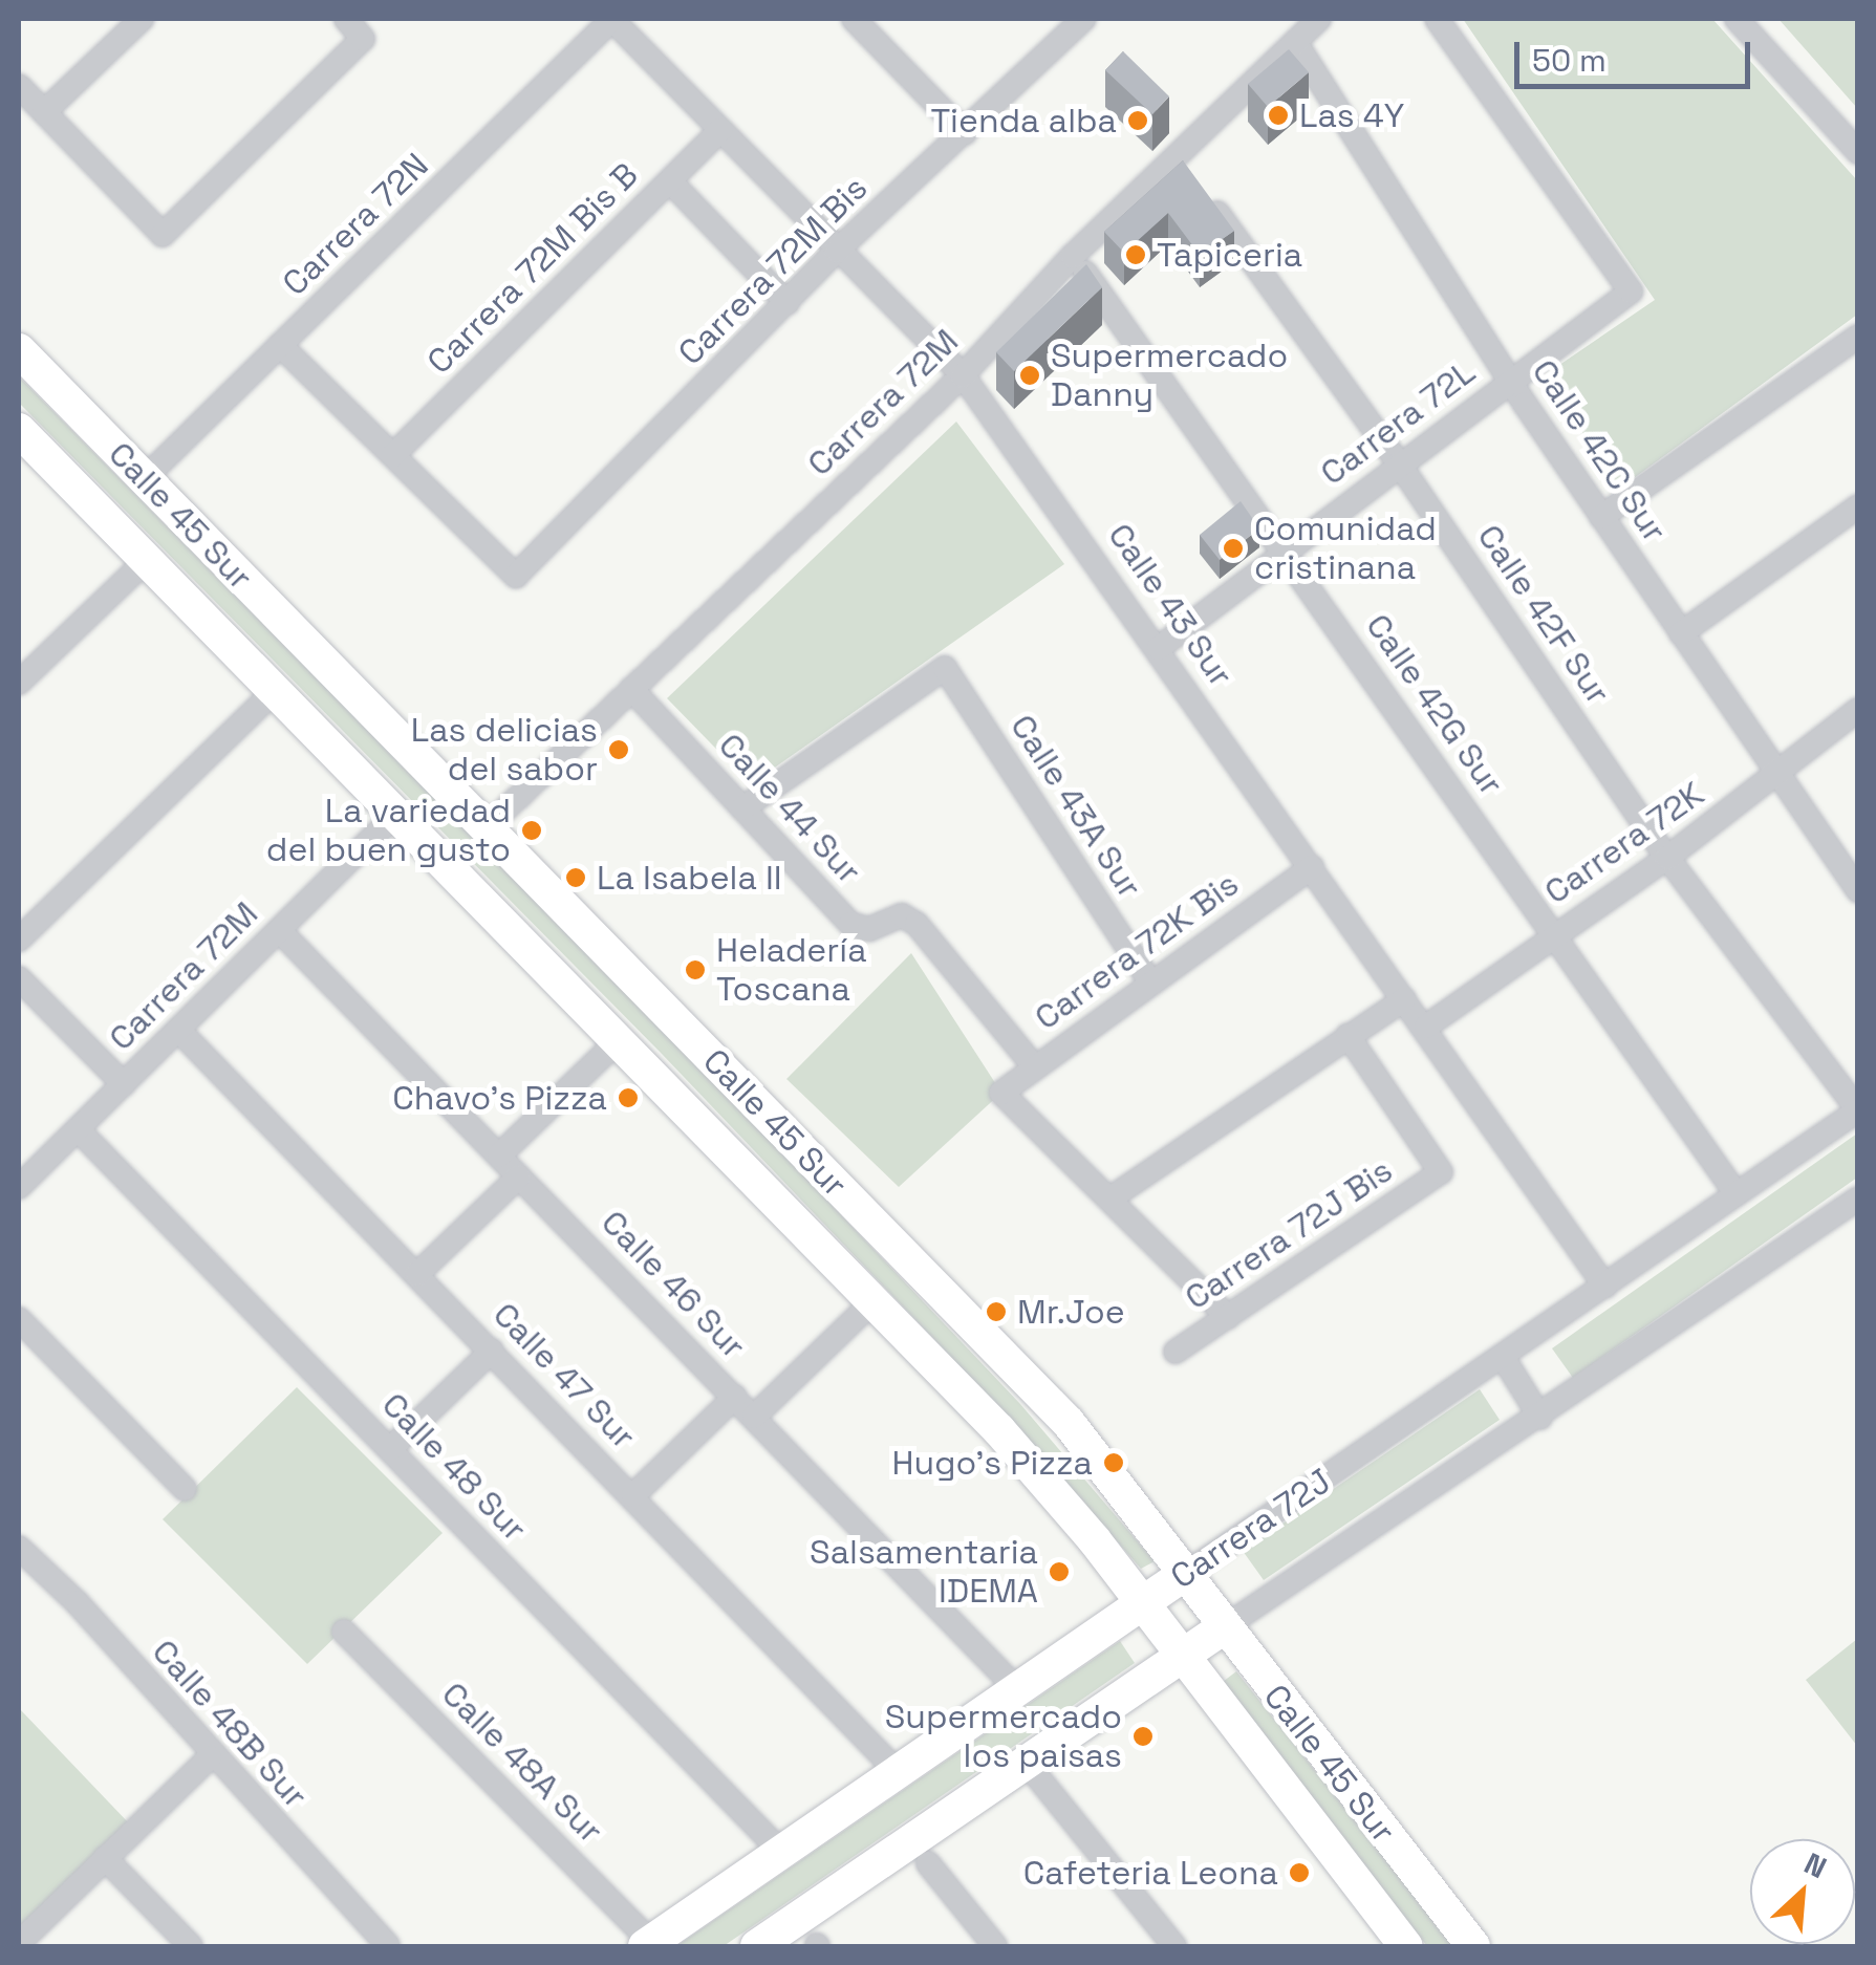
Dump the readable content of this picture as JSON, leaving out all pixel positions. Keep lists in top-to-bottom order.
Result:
{
  "streets": {
    "street": [
      "Carrera 72N",
      "Carrera 72M Bis B",
      "Carrera 72M Bis",
      "Carrera 72M",
      "Carrera 72L",
      "Calle 42C Sur",
      "Calle 45 Sur",
      "Calle 43 Sur",
      "Calle 42F Sur",
      "Calle 42G Sur",
      "Calle 43A Sur",
      "Calle 44 Sur",
      "Carrera 72K",
      "Carrera 72K Bis",
      "Carrera 72J Bis",
      "Calle 46 Sur",
      "Calle 47 Sur",
      "Calle 48 Sur",
      "Carrera 72J",
      "Calle 48B Sur",
      "Calle 48A Sur"
    ]
  },
  "crossings": [
    ["Carrera 72N", "Calle 45 Sur"],
    ["Carrera 72N", "Calle 43 Sur"],
    ["Carrera 72M Bis B", "Carrera 72M Bis"],
    ["Carrera 72M Bis B", "Calle 43 Sur"],
    ["Carrera 72M Bis", "Calle 43 Sur"],
    ["Carrera 72M", "Calle 42C Sur"],
    ["Carrera 72M", "Calle 45 Sur"],
    ["Carrera 72M", "Calle 43 Sur"],
    ["Carrera 72M", "Calle 42F Sur"],
    ["Carrera 72M", "Calle 42G Sur"],
    ["Carrera 72M", "Calle 44 Sur"],
    ["Carrera 72M", "Calle 46 Sur"],
    ["Carrera 72M", "Calle 47 Sur"],
    ["Carrera 72M", "Calle 48 Sur"],
    ["Carrera 72L", "Calle 42C Sur"],
    ["Carrera 72L", "Calle 43 Sur"],
    ["Carrera 72L", "Calle 42F Sur"],
    ["Carrera 72L", "Calle 42G Sur"],
    ["Calle 42C Sur", "Carrera 72K"],
    ["Calle 45 Sur", "Carrera 72J"],
    ["Calle 43 Sur", "Carrera 72K"],
    ["Calle 43 Sur", "Carrera 72K Bis"],
    ["Calle 43 Sur", "Carrera 72J"],
    ["Calle 42F Sur", "Carrera 72K"],
    ["Calle 42F Sur", "Carrera 72J"],
    ["Calle 42G Sur", "Carrera 72K"],
    ["Calle 42G Sur", "Carrera 72J"],
    ["Calle 43A Sur", "Calle 44 Sur"],
    ["Calle 43A Sur", "Carrera 72K Bis"],
    ["Calle 44 Sur", "Carrera 72K Bis"],
    ["Calle 46 Sur", "Carrera 72J"],
    ["Calle 47 Sur", "Carrera 72J"],
    ["Calle 48 Sur", "Carrera 72J"],
    ["Carrera 72J", "Calle 48A Sur"]
  ],
  "places": [
    "Las 4Y",
    "Tienda alba",
    "Tapiceria",
    "Supermercado Danny",
    "Comunidad cristinana",
    "Las delicias del sabor",
    "La variedad del buen gusto",
    "La Isabela II",
    "Heladería Toscana",
    "Chavo’s Pizza",
    "Mr.Joe",
    "Hugo’s Pizza",
    "Salsamentaria IDEMA",
    "Supermercado los paisas",
    "Cafeteria Leona"
  ],
  "scale_bar": "50 m",
  "north": "top right"
}
